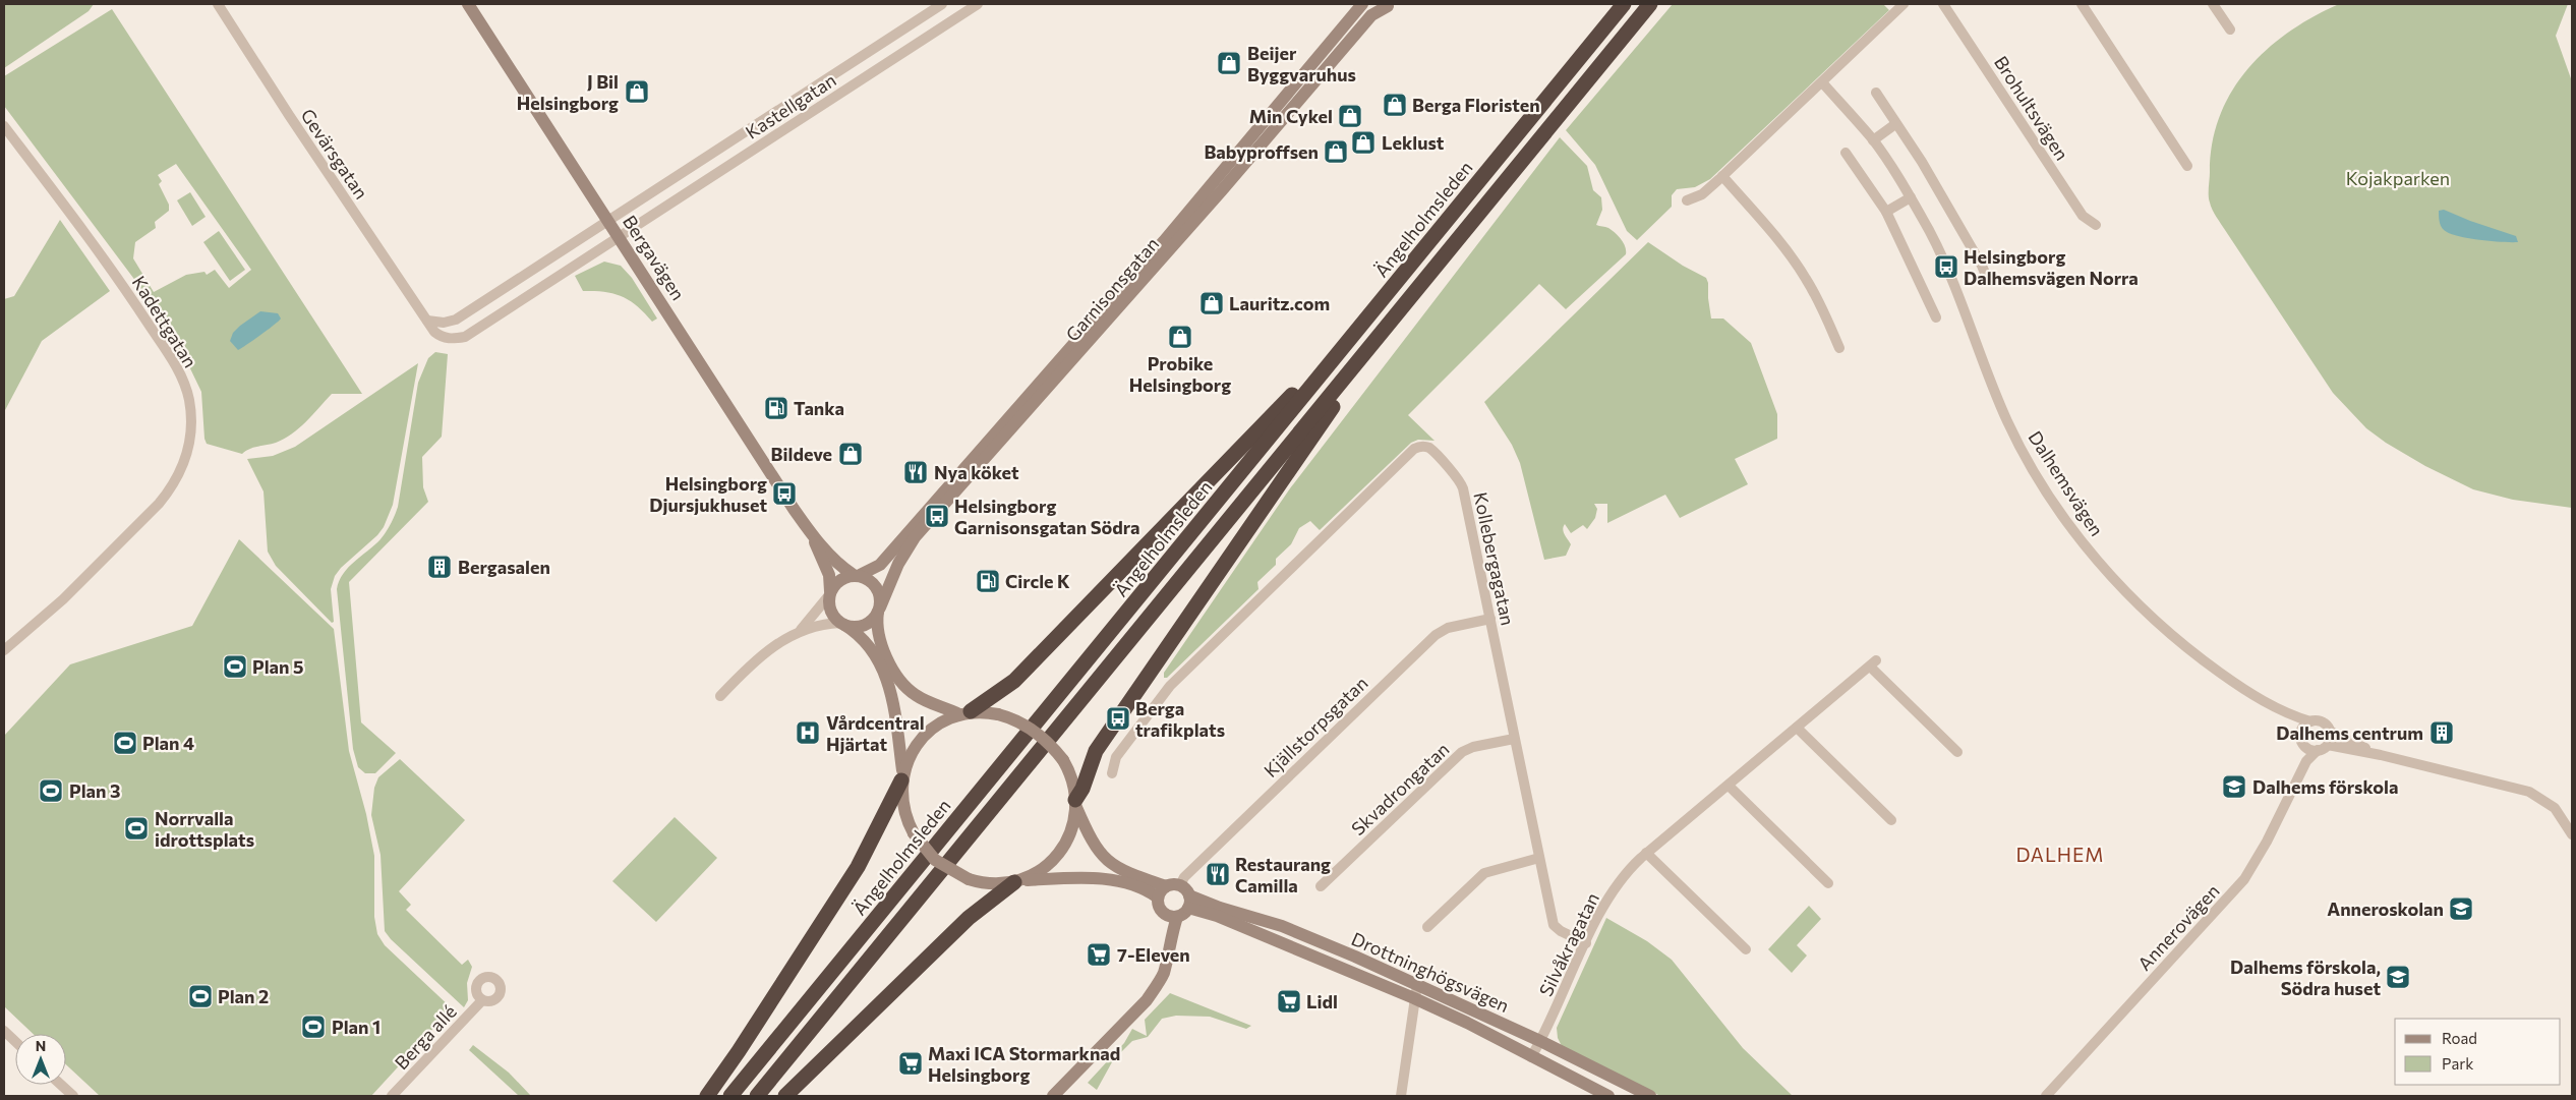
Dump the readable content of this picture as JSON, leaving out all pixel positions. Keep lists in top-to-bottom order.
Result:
{
  "streets": {
    "highway": ["Ängelholmsleden"],
    "street": [
      "Kastellgatan",
      "Brohultsvägen",
      "Gevärsgatan",
      "Bergavägen",
      "Garnisonsgatan",
      "Kadettgatan",
      "Dalhemsvägen",
      "Kollebergagatan",
      "Kjällstorpsgatan",
      "Skvadrongatan",
      "Annerovägen",
      "Silvåkragatan",
      "Drottninghögsvägen",
      "Berga allé"
    ]
  },
  "crossings": [
    ["Kastellgatan", "Gevärsgatan"],
    ["Kastellgatan", "Bergavägen"],
    ["Gevärsgatan", "Bergavägen"],
    ["Bergavägen", "Garnisonsgatan"],
    ["Dalhemsvägen", "Annerovägen"],
    ["Kollebergagatan", "Kjällstorpsgatan"],
    ["Kollebergagatan", "Skvadrongatan"],
    ["Kollebergagatan", "Silvåkragatan"],
    ["Kjällstorpsgatan", "Drottninghögsvägen"],
    ["Silvåkragatan", "Drottninghögsvägen"]
  ],
  "districts": ["DALHEM"],
  "parks": ["Kojakparken"],
  "places": {
    "shop": [
      "Beijer Byggvaruhus",
      "J Bil Helsingborg",
      "Berga Floristen",
      "Min Cykel",
      "Leklust",
      "Babyproffsen",
      "Lauritz.com",
      "Probike Helsingborg",
      "Bildeve"
    ],
    "bus stop": [
      "Helsingborg Dalhemsvägen Norra",
      "Helsingborg Djursjukhuset",
      "Helsingborg Garnisonsgatan Södra",
      "Berga trafikplats"
    ],
    "fuel station": ["Tanka", "Circle K"],
    "restaurant": ["Nya köket", "Restaurang Camilla"],
    "building": ["Bergasalen", "Dalhems centrum"],
    "sports": [
      "Plan 5",
      "Plan 4",
      "Plan 3",
      "Norrvalla idrottsplats",
      "Plan 2",
      "Plan 1"
    ],
    "hospital": ["Vårdcentral Hjärtat"],
    "school or university": ["Dalhems förskola", "Anneroskolan", "Dalhems förskola, Södra huset"],
    "supermarket": ["7-Eleven", "Lidl", "Maxi ICA Stormarknad Helsingborg"]
  },
  "legend": ["Road", "Park"],
  "north": "top"
}
